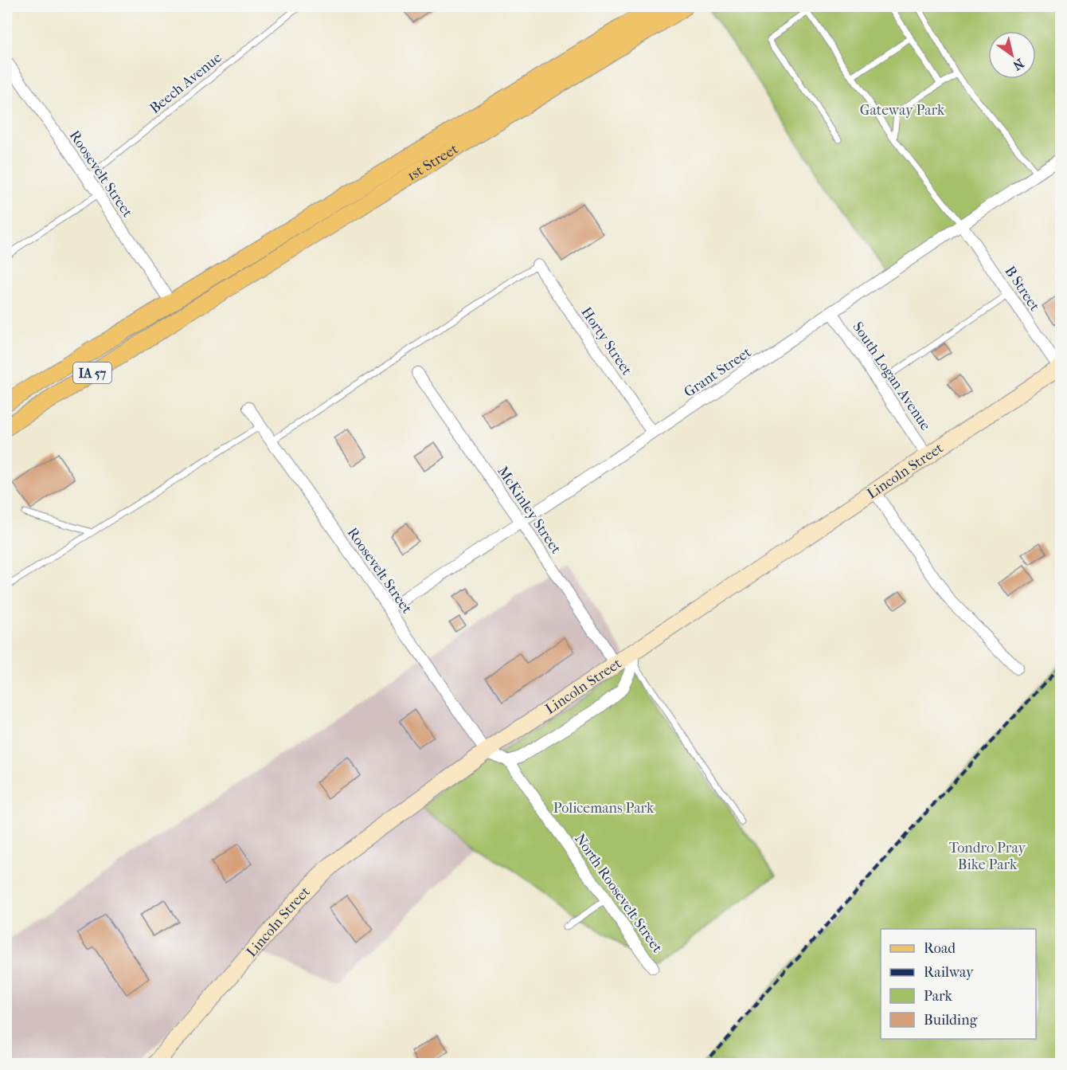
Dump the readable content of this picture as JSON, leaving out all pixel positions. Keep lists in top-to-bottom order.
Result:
{
  "streets": {
    "main road": ["1st Street", "IA 57", "Lincoln Street"],
    "street": [
      "Roosevelt Street",
      "B Street",
      "Horty Street",
      "Grant Street",
      "South Logan Avenue",
      "McKinley Street",
      "North Roosevelt Street"
    ],
    "lane": ["Beech Avenue"]
  },
  "crossings": [
    ["Beech Avenue", "Roosevelt Street"],
    ["1st Street", "Roosevelt Street"],
    ["1st Street", "IA 57"],
    ["Roosevelt Street", "Grant Street"],
    ["Roosevelt Street", "IA 57"],
    ["Roosevelt Street", "Lincoln Street"],
    ["B Street", "Grant Street"],
    ["B Street", "Lincoln Street"],
    ["Horty Street", "Grant Street"],
    ["Grant Street", "South Logan Avenue"],
    ["Grant Street", "McKinley Street"],
    ["South Logan Avenue", "Lincoln Street"],
    ["Lincoln Street", "McKinley Street"]
  ],
  "parks": ["Gateway Park", "Policemans Park", "Tondro Pray Bike Park"],
  "legend": [
    "Road",
    "Railway",
    "Park",
    "Building"
  ],
  "north": "bottom right"
}
